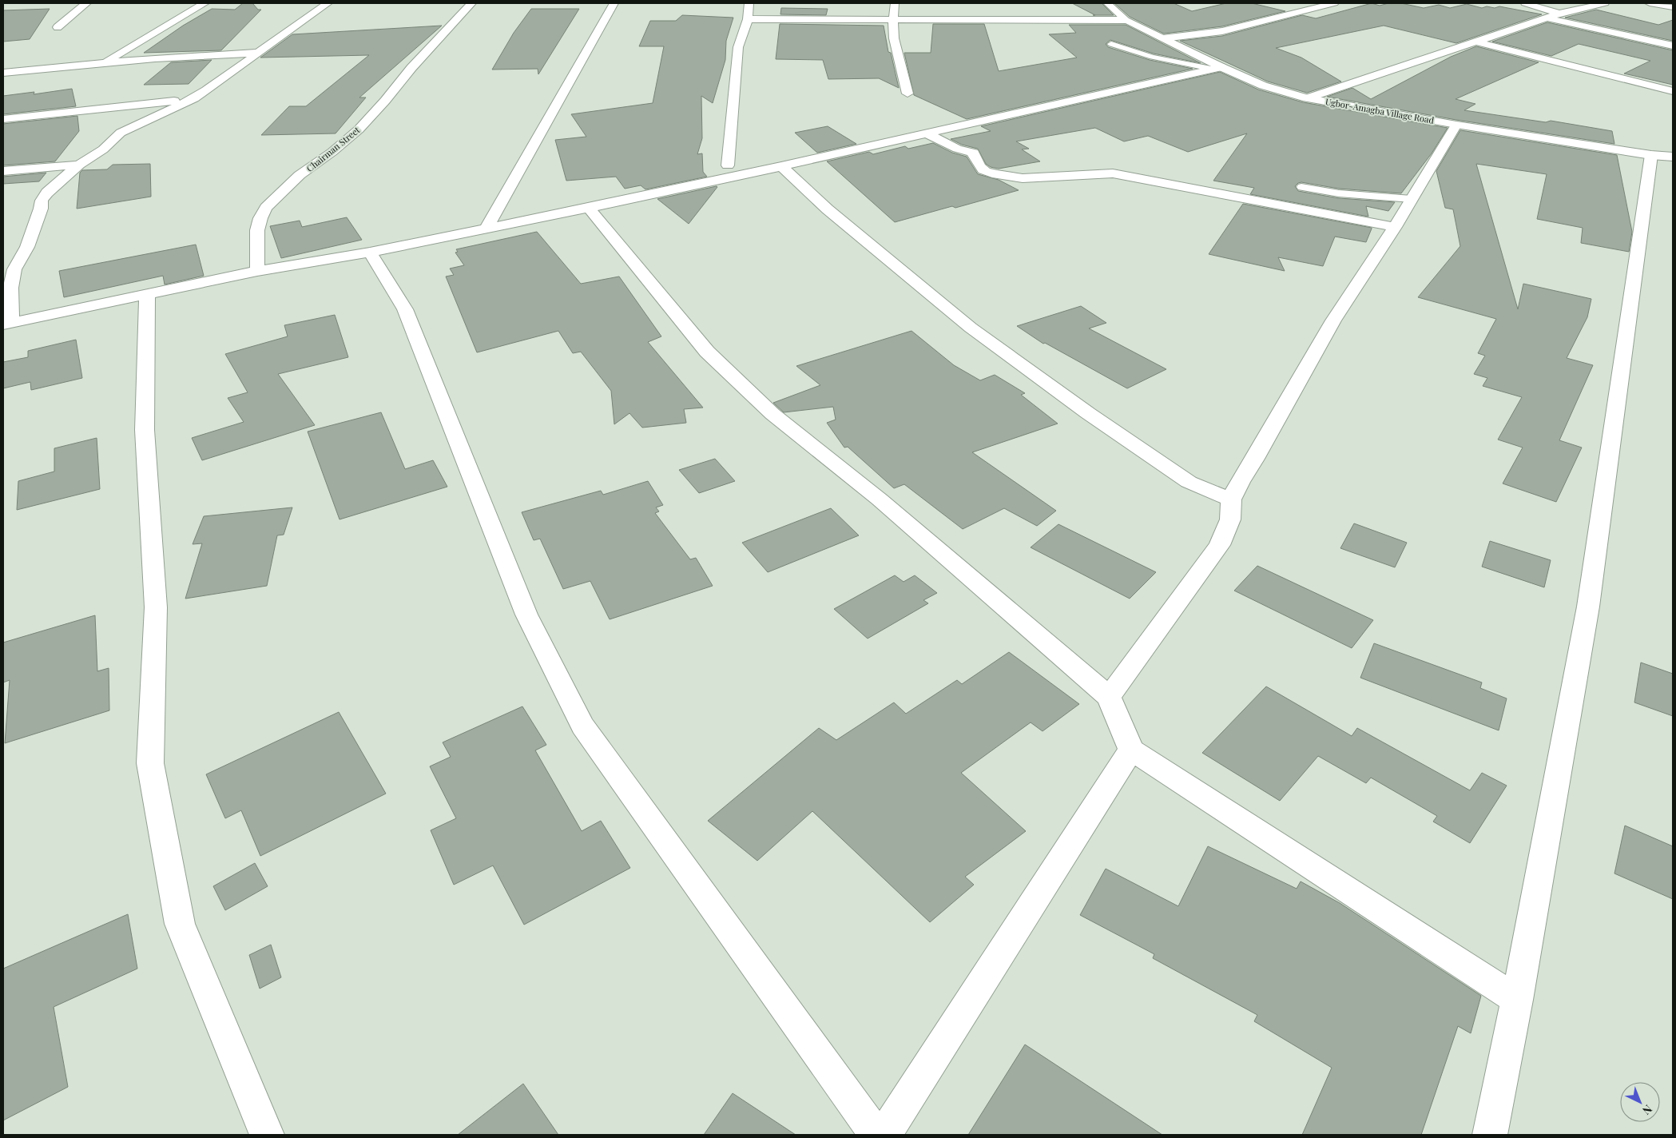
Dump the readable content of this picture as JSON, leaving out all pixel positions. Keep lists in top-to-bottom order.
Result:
{
  "streets": {
    "street": ["Ugbor-Amagba Village Road", "Chairman Street"]
  },
  "north": "bottom right"
}
